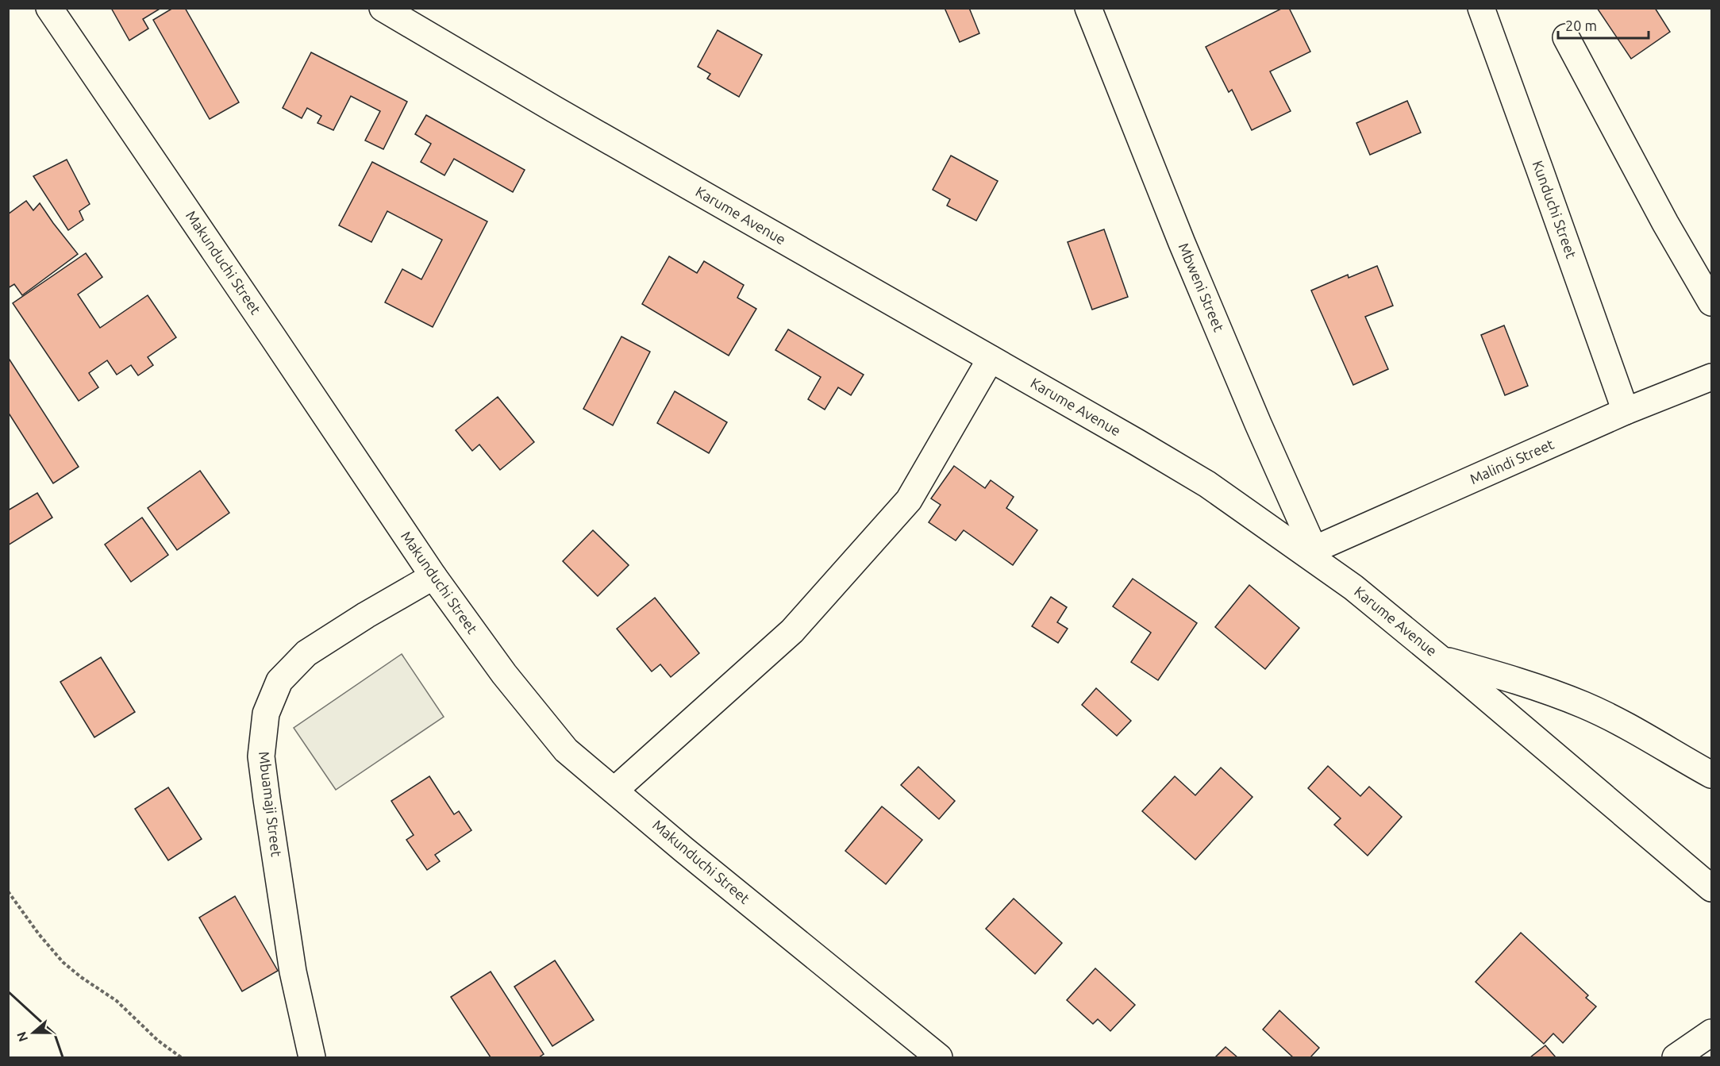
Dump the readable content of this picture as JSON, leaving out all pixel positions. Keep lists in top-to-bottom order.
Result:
{
  "streets": {
    "street": [
      "Kunduchi Street",
      "Karume Avenue",
      "Makunduchi Street",
      "Mbweni Street",
      "Malindi Street",
      "Mbuamaji Street"
    ]
  },
  "crossings": [
    ["Kunduchi Street", "Malindi Street"],
    ["Karume Avenue", "Mbweni Street"],
    ["Karume Avenue", "Malindi Street"],
    ["Makunduchi Street", "Mbuamaji Street"],
    ["Mbweni Street", "Malindi Street"]
  ],
  "scale_bar": "20 m",
  "north": "left"
}
